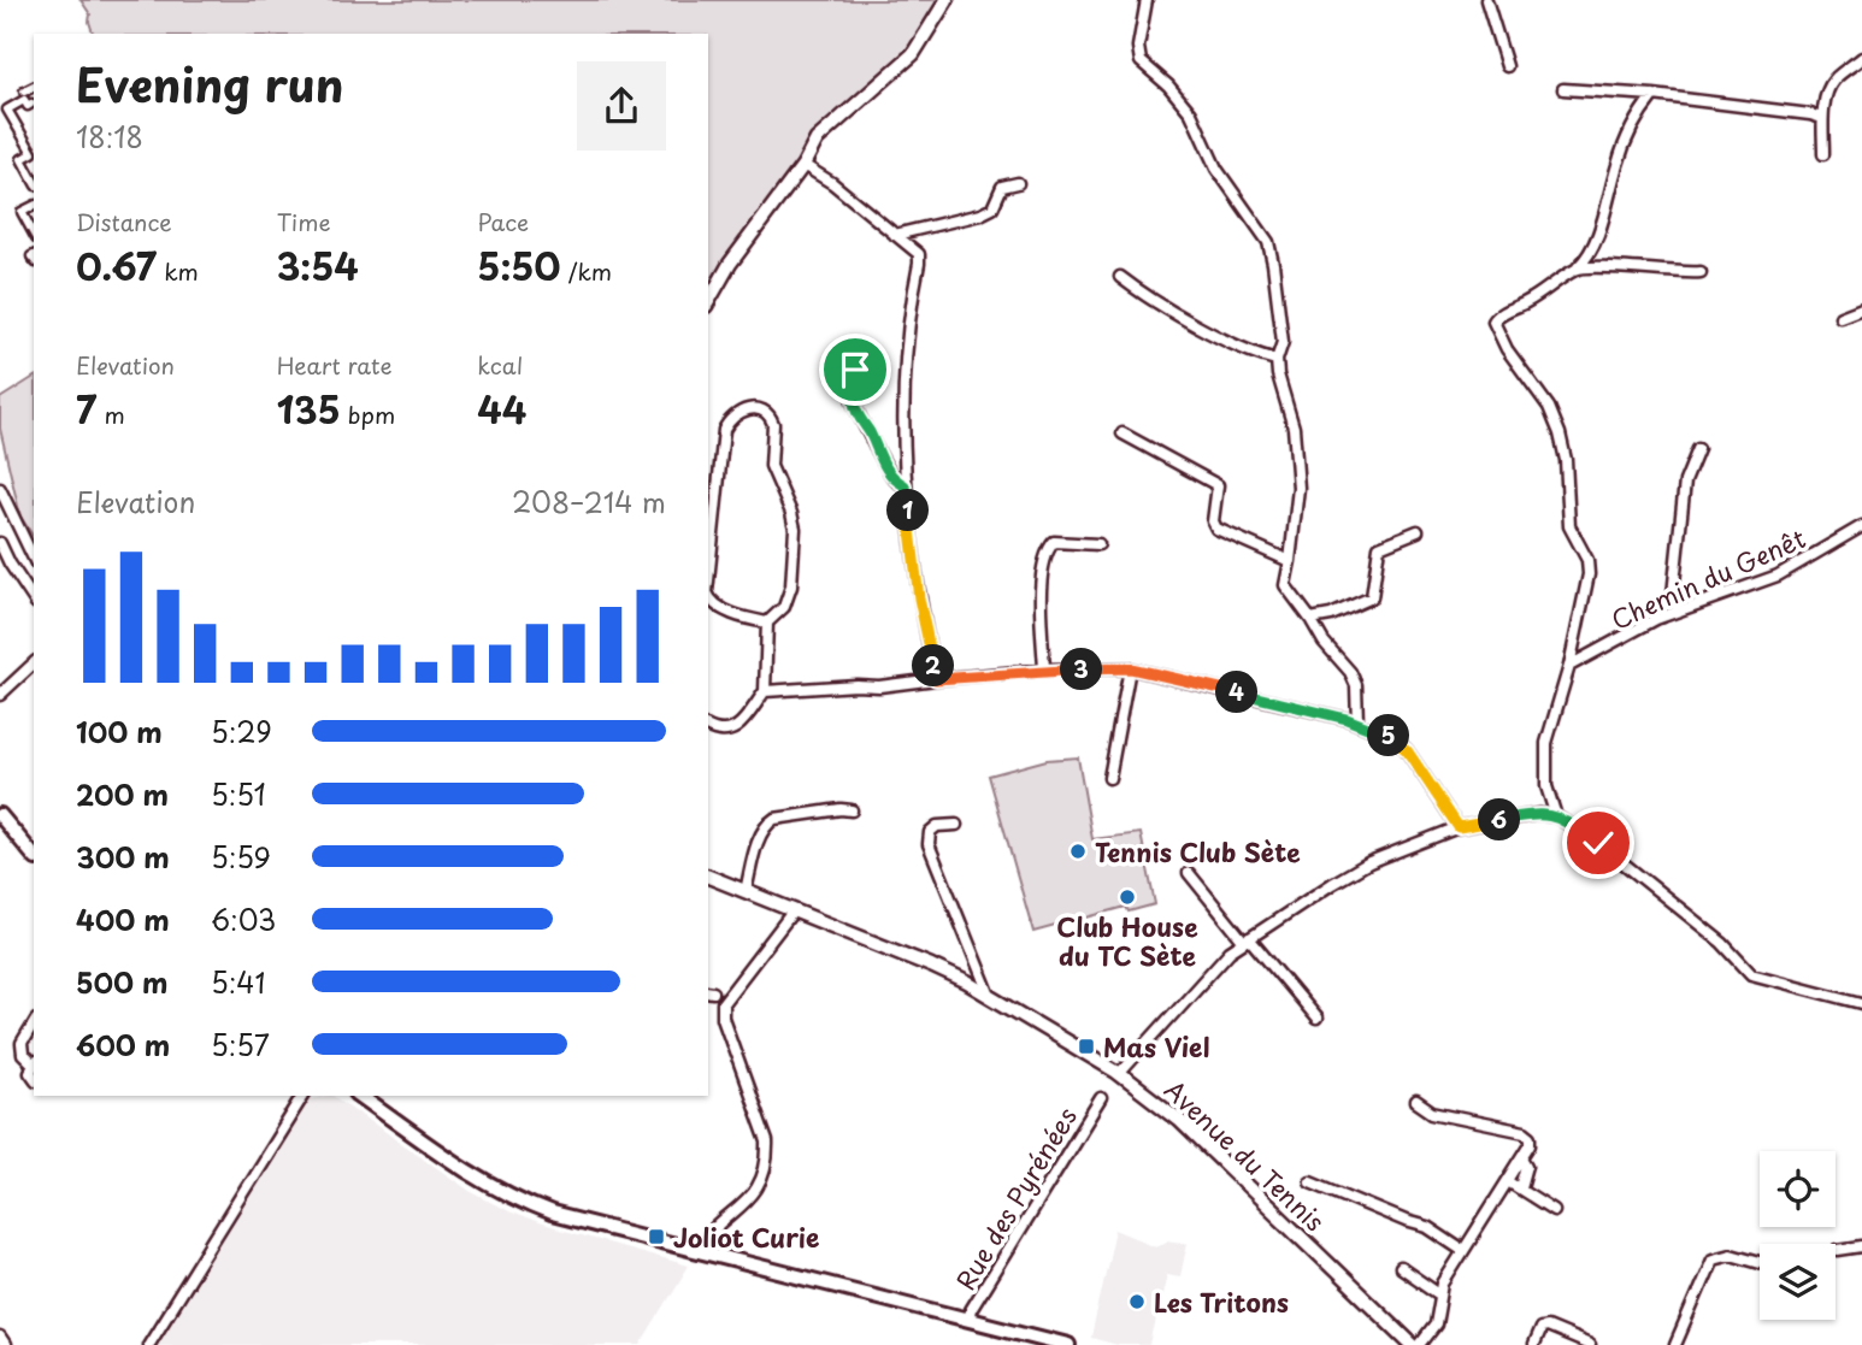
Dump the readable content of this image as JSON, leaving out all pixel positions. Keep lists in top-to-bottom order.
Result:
{
  "streets": {
    "street": ["Chemin du Genêt", "Avenue du Tennis", "Rue des Pyrénées"]
  },
  "places": {
    "other": ["Tennis Club Sète", "Club House du TC Sète", "Les Tritons"],
    "transit": ["Mas Viel", "Joliot Curie"]
  },
  "page": {
    "heading": ["Evening run", "18:18"],
    "stats": [
      ["Distance", "0.67 km"],
      ["Time", "3:54"],
      ["Pace", "5:50 /km"],
      ["Elevation", "7 m"],
      ["Heart rate", "135 bpm"],
      ["kcal", "44"]
    ],
    "chart": ["Elevation", "208–214 m"],
    "pins": [
      "1",
      "2",
      "3",
      "4",
      "5",
      "6"
    ],
    "list": [
      {
        "name": "100 m",
        "note": "5:29"
      },
      {
        "name": "200 m",
        "note": "5:51"
      },
      {
        "name": "300 m",
        "note": "5:59"
      },
      {
        "name": "400 m",
        "note": "6:03"
      },
      {
        "name": "500 m",
        "note": "5:41"
      },
      {
        "name": "600 m",
        "note": "5:57"
      }
    ]
  }
}
